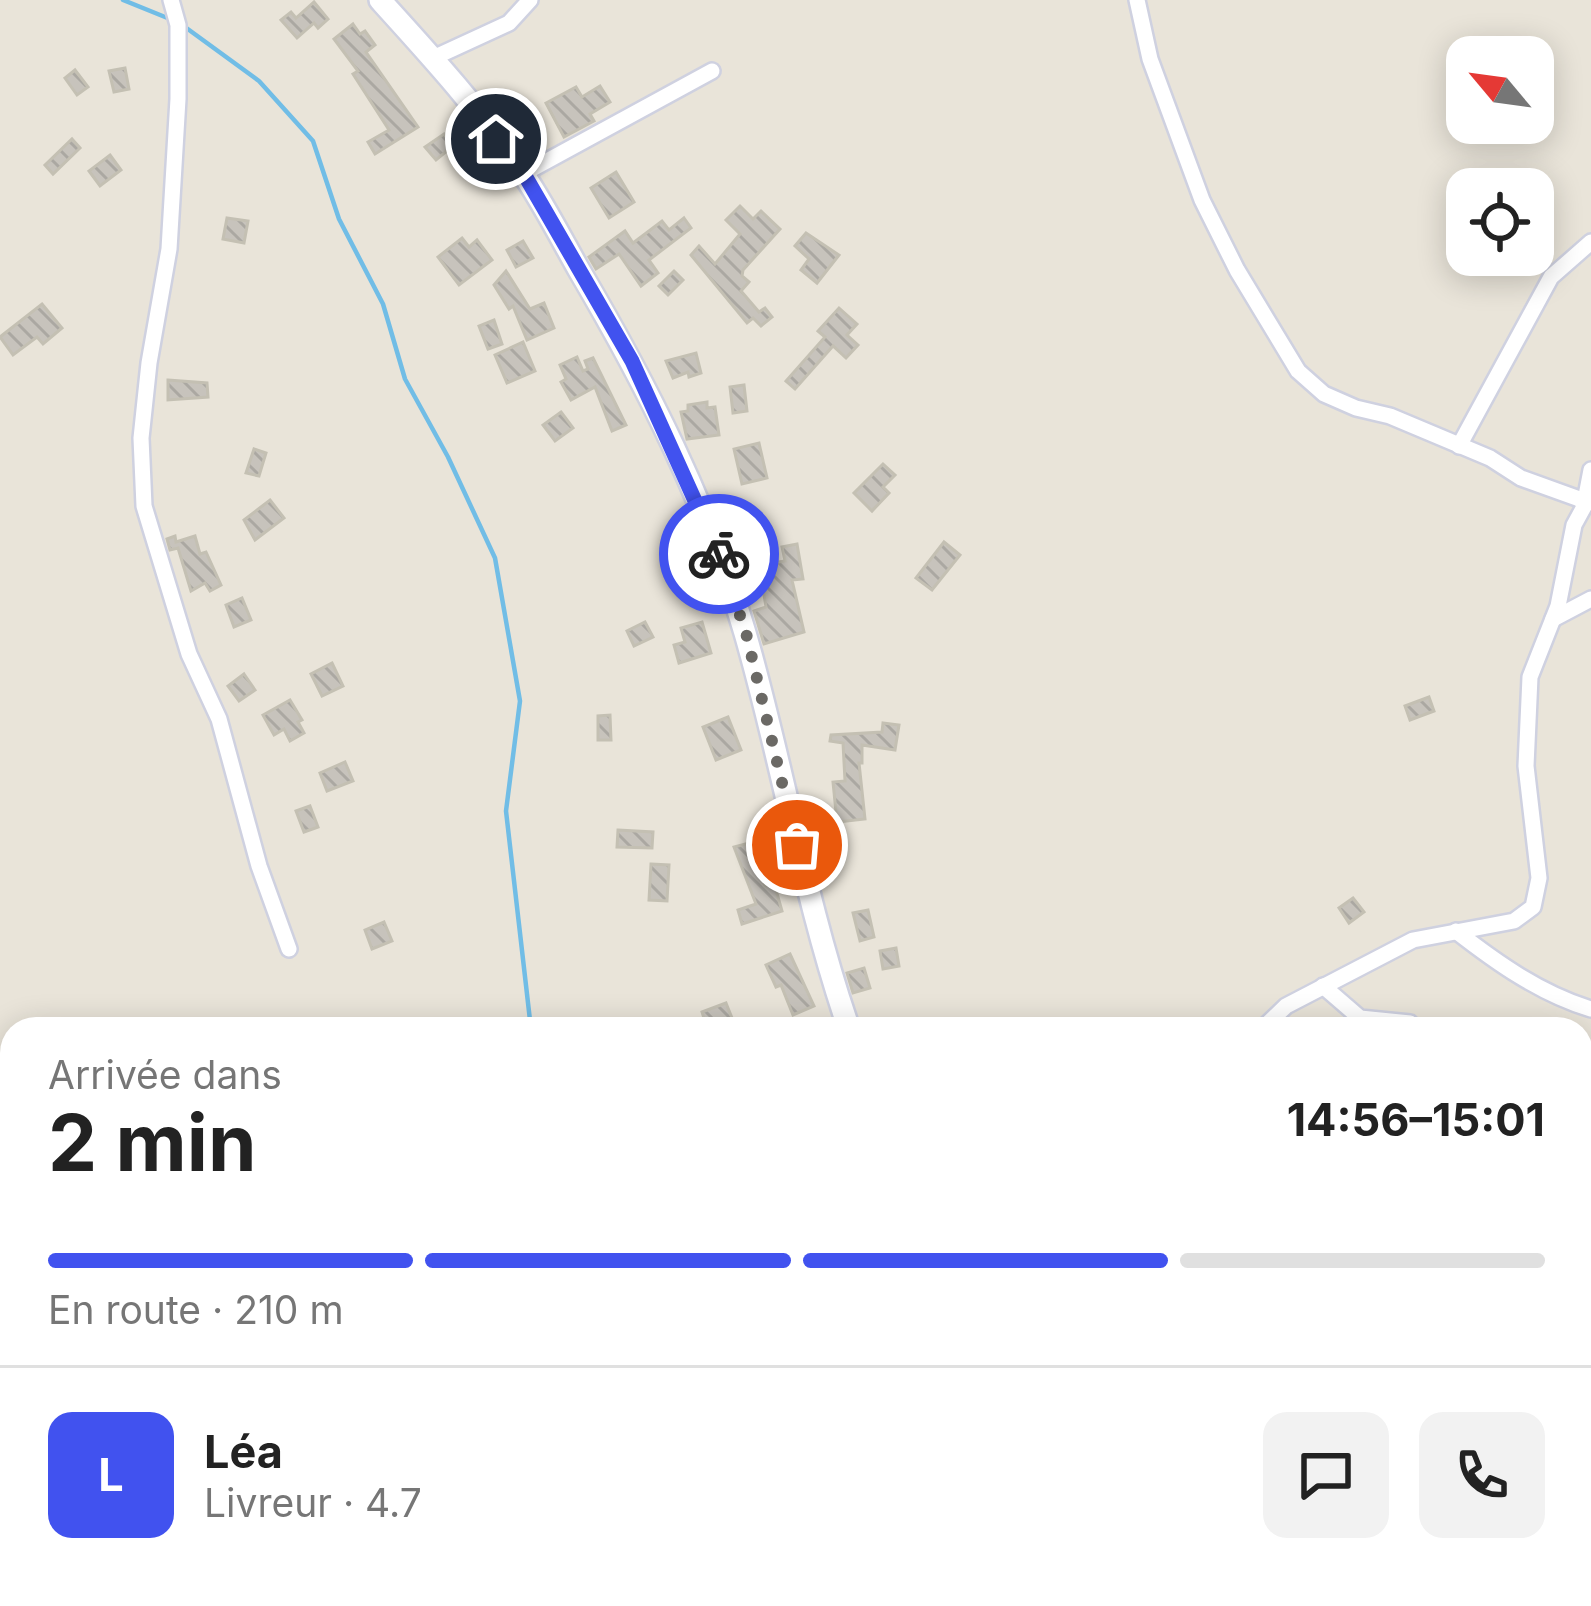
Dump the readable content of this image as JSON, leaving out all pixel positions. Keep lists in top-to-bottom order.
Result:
{
  "north": "top left",
  "page": {
    "heading": ["2 min", "Arrivée dans", "14:56–15:01"],
    "panel": ["Léa", "Livreur · 4.7"],
    "bar": "En route · 210 m",
    "round": "L"
  }
}
